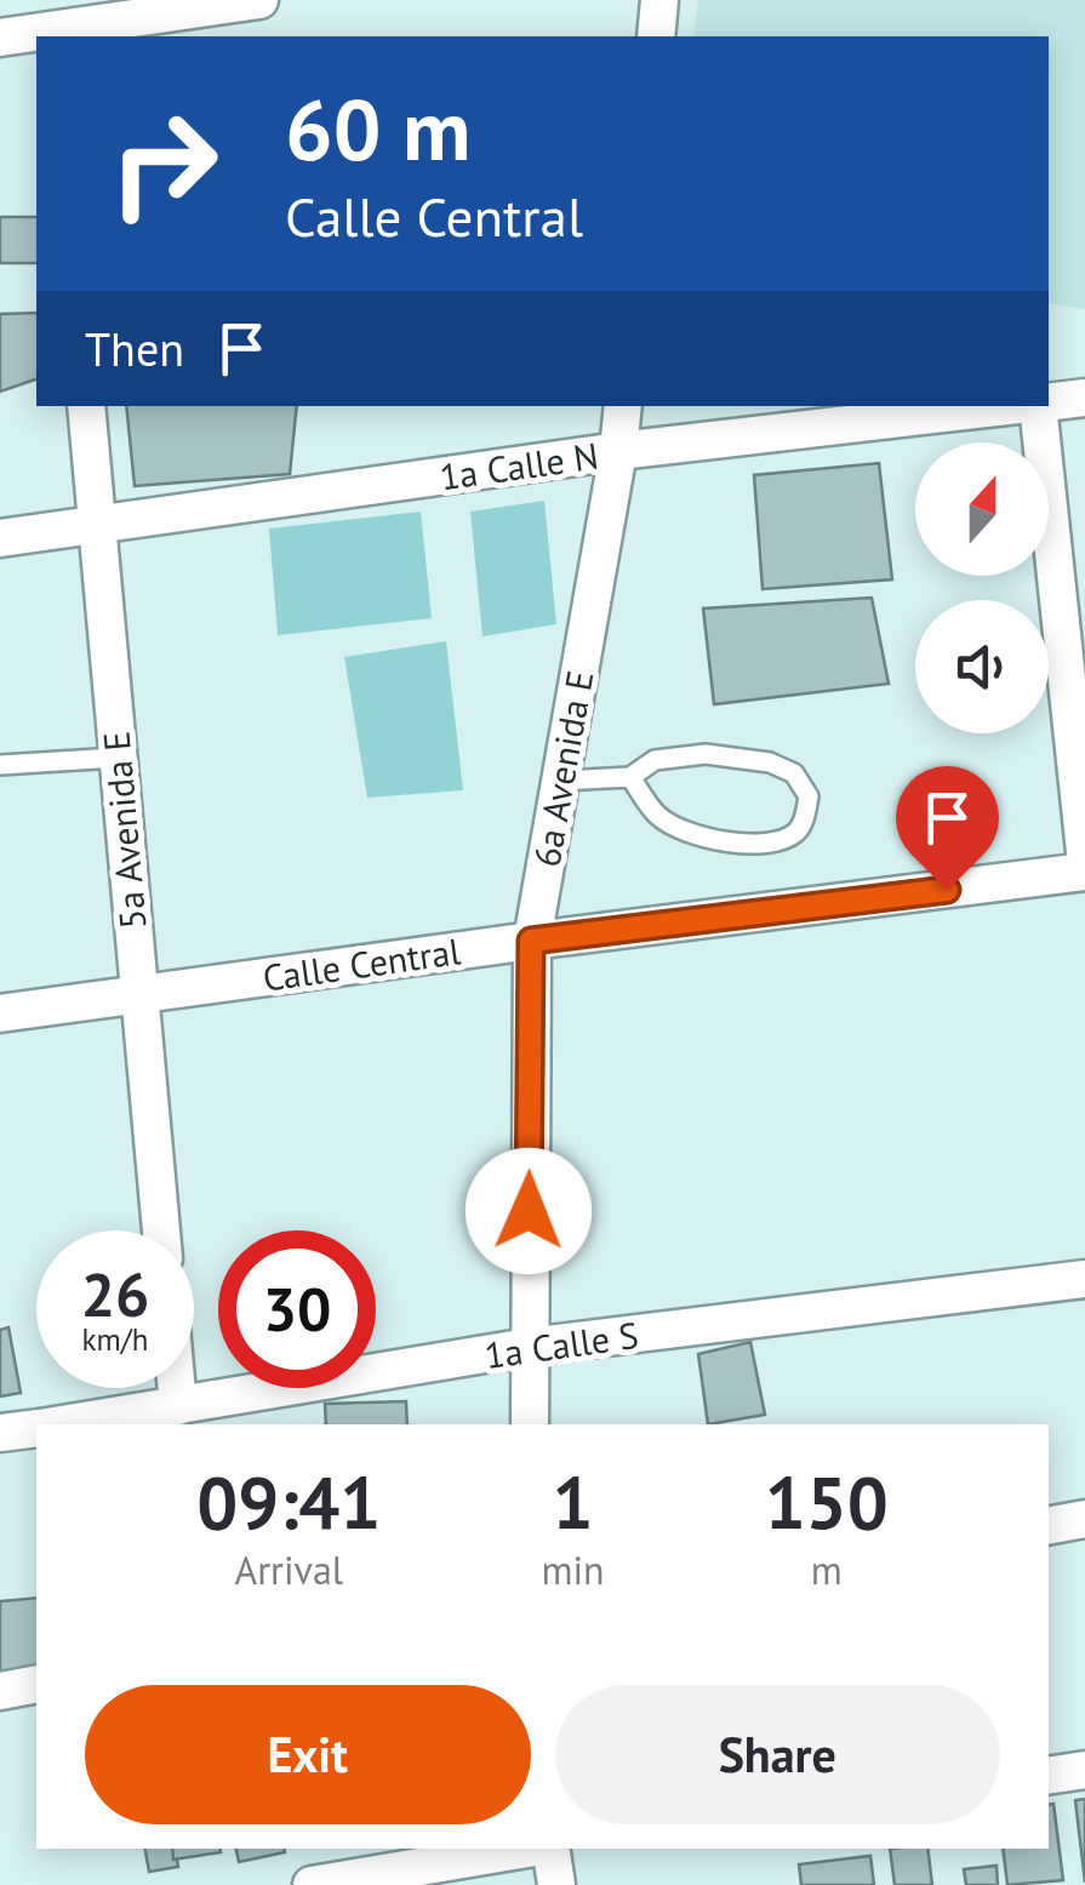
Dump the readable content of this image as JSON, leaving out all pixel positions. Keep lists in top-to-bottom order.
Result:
{
  "streets": {
    "street": [
      "1a Calle N",
      "6a Avenida E",
      "5a Avenida E",
      "Calle Central",
      "1a Calle S"
    ]
  },
  "crossings": [
    ["1a Calle N", "6a Avenida E"],
    ["1a Calle N", "5a Avenida E"],
    ["6a Avenida E", "Calle Central"],
    ["6a Avenida E", "1a Calle S"],
    ["5a Avenida E", "Calle Central"]
  ],
  "north": "top",
  "page": {
    "turn": ["60 m", "Calle Central"],
    "then": "Then",
    "speed": "26 km/h",
    "limit": "30",
    "eta": [
      "09:41",
      "Arrival",
      "1",
      "min",
      "150",
      "m"
    ],
    "buttons": ["Exit", "Share"]
  }
}
